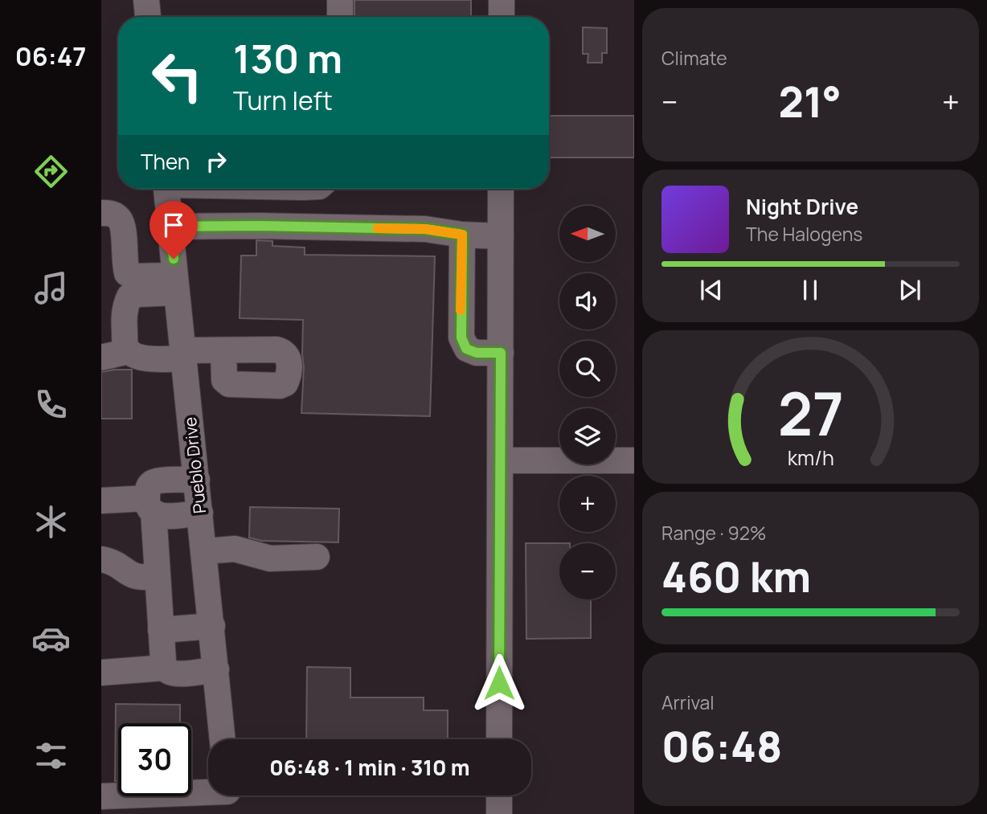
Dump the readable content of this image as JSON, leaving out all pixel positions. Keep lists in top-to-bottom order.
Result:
{
  "streets": {
    "street": ["Pueblo Drive"]
  },
  "north": "left",
  "page": {
    "tabs": "06:47",
    "tile": [
      "Climate",
      ["Range · 92%", "460 km"],
      ["Arrival", "06:48"]
    ],
    "turn": ["130 m", "Turn left"],
    "heat": ["−", "21°", "+"],
    "then": "Then",
    "song": ["Night Drive", "The Halogens"],
    "map_buttons": ["+", "−"],
    "limit": "30",
    "trip": "06:48 · 1 min · 310 m",
    "gauge": ["27", "km/h"]
  }
}
